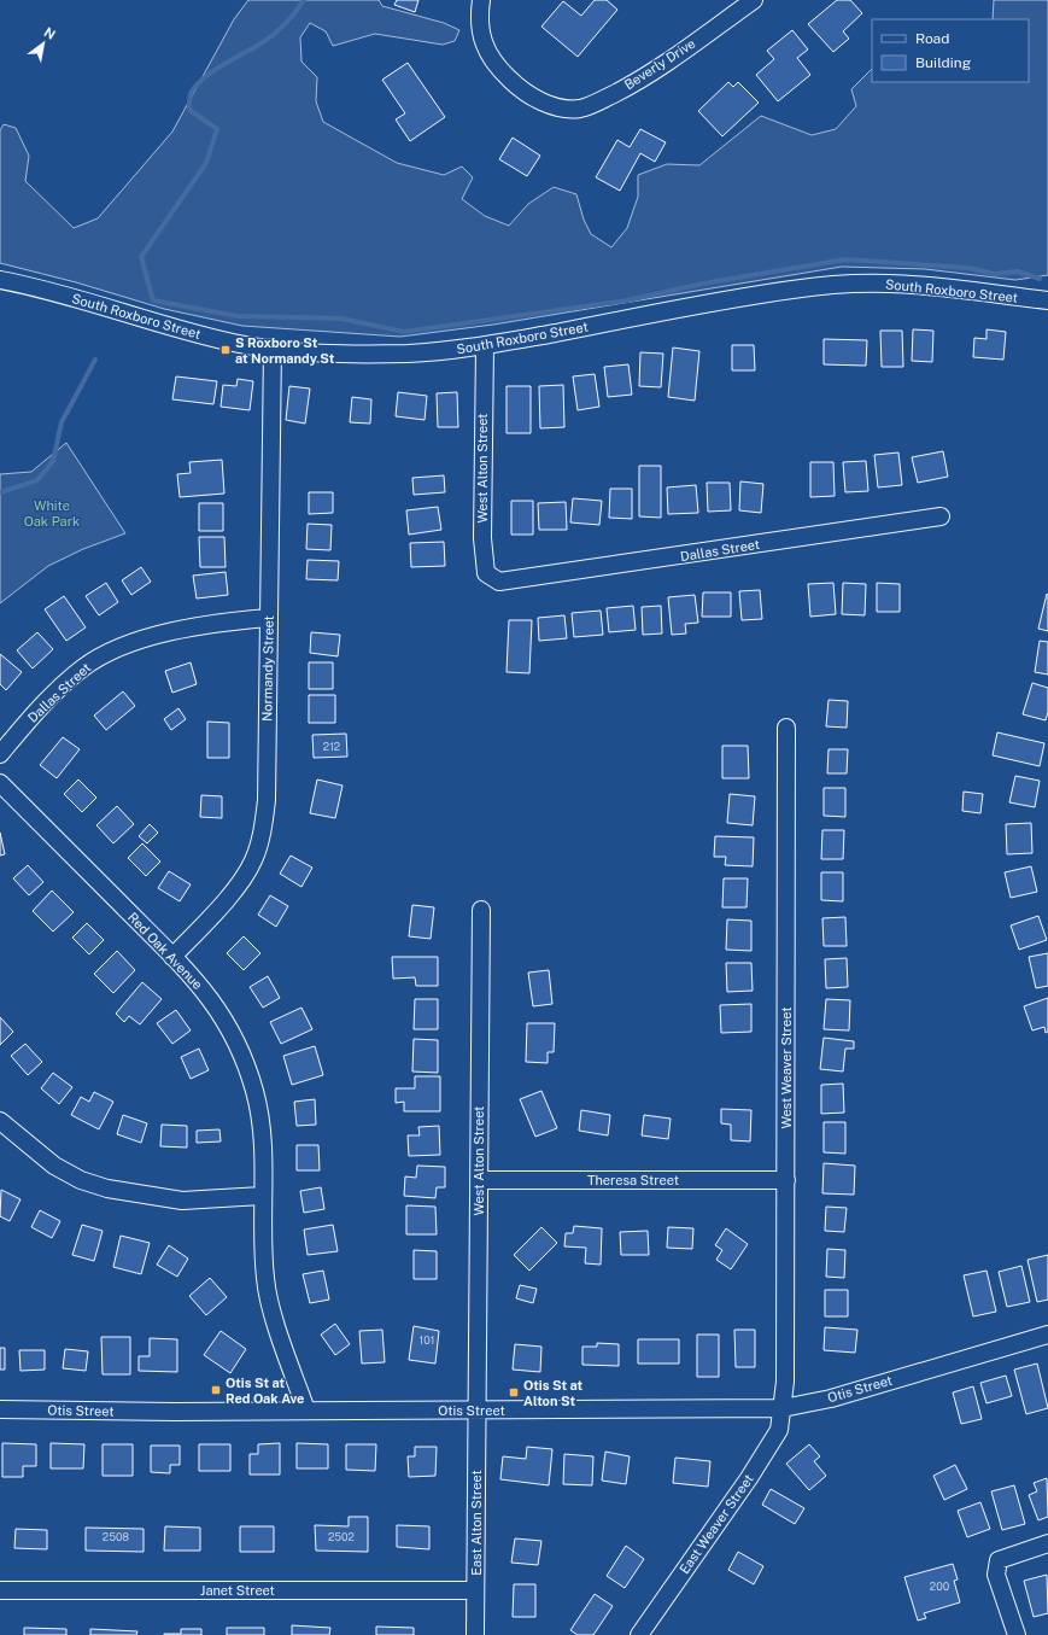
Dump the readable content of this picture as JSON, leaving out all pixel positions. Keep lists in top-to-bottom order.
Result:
{
  "streets": {
    "street": [
      "Beverly Drive",
      "South Roxboro Street",
      "West Alton Street",
      "Dallas Street",
      "Normandy Street",
      "Red Oak Avenue",
      "West Weaver Street",
      "Theresa Street",
      "Otis Street",
      "East Alton Street",
      "East Weaver Street",
      "Janet Street"
    ]
  },
  "crossings": [
    ["South Roxboro Street", "West Alton Street"],
    ["South Roxboro Street", "Normandy Street"],
    ["West Alton Street", "Dallas Street"],
    ["West Alton Street", "Theresa Street"],
    ["West Alton Street", "Otis Street"],
    ["West Alton Street", "East Alton Street"],
    ["Dallas Street", "Normandy Street"],
    ["Normandy Street", "Red Oak Avenue"],
    ["Red Oak Avenue", "Otis Street"],
    ["West Weaver Street", "Theresa Street"],
    ["West Weaver Street", "Otis Street"],
    ["West Weaver Street", "East Weaver Street"],
    ["Otis Street", "East Alton Street"],
    ["Otis Street", "East Weaver Street"],
    ["East Alton Street", "Janet Street"]
  ],
  "parks": ["White Oak Park"],
  "places": {
    "transit": ["S Roxboro St at Normandy St", "Otis St at Red Oak Ave", "Otis St at Alton St"]
  },
  "house_numbers": [
    "212",
    "101",
    "2508",
    "2502",
    "200"
  ],
  "legend": ["Road", "Building"],
  "north": "top right"
}
